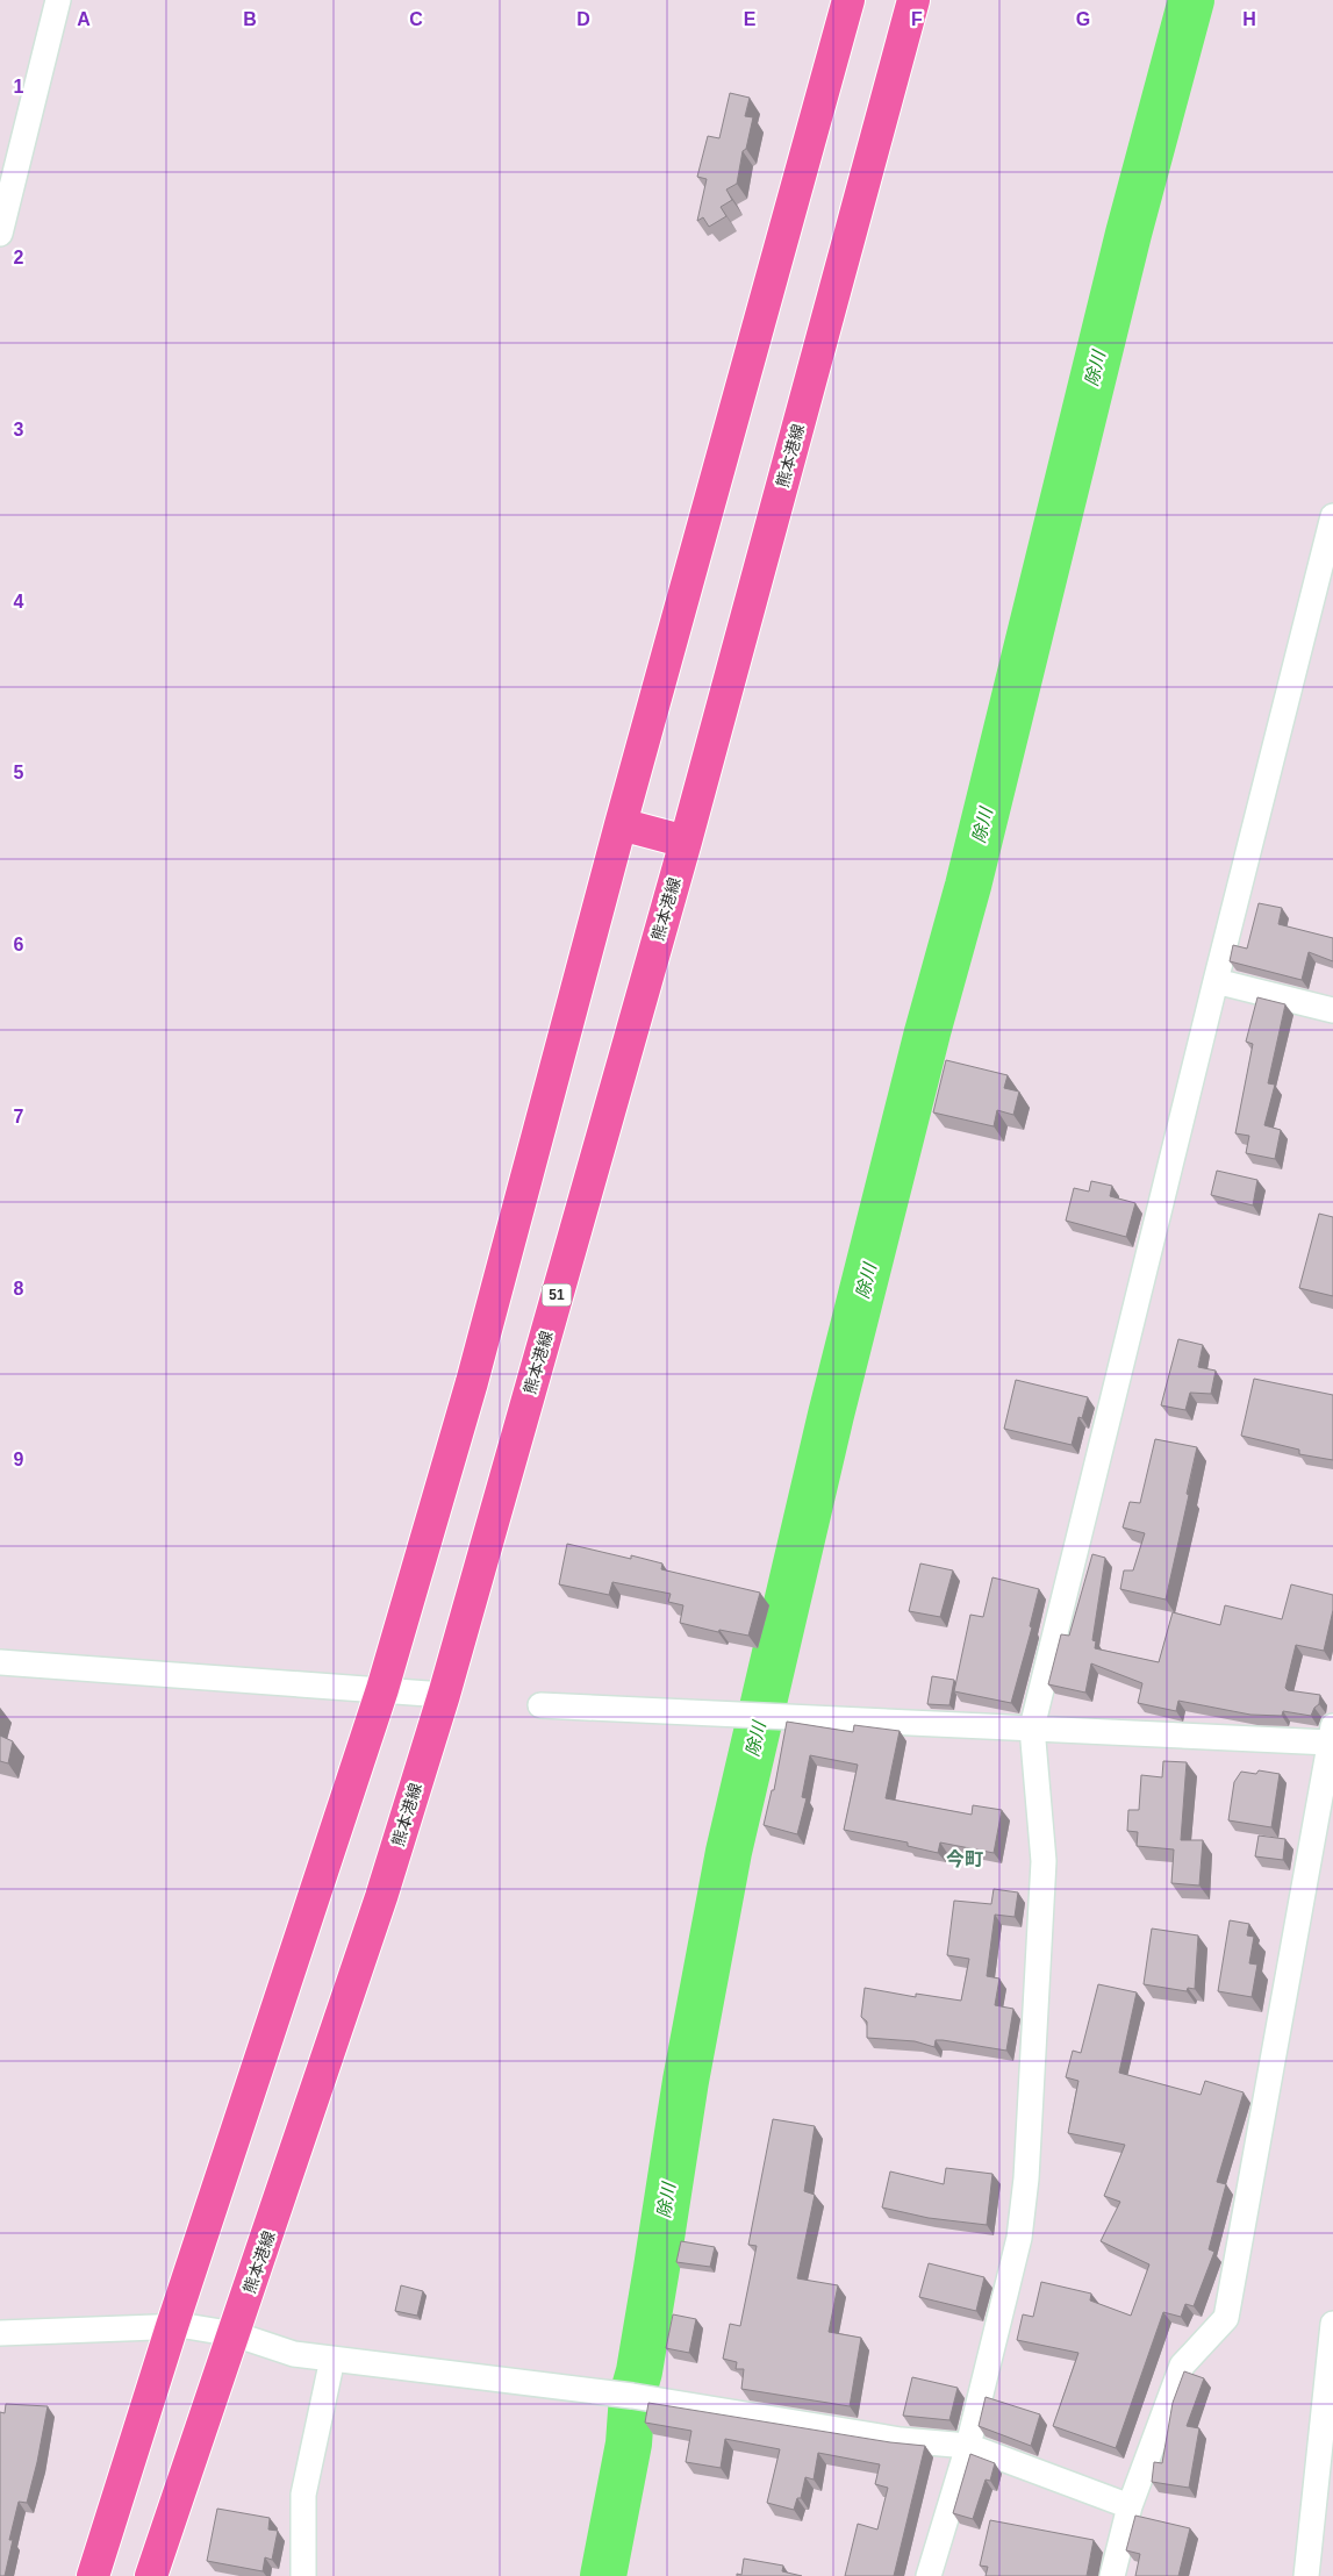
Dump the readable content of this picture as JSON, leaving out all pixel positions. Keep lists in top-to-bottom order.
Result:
{
  "streets": {
    "main road": ["熊本港線", "51"]
  },
  "districts": ["今町"],
  "water": ["除川"],
  "grid": {
    "columns": [
      "A",
      "B",
      "C",
      "D",
      "E",
      "F",
      "G",
      "H"
    ],
    "rows": [
      "1",
      "2",
      "3",
      "4",
      "5",
      "6",
      "7",
      "8",
      "9"
    ]
  }
}
